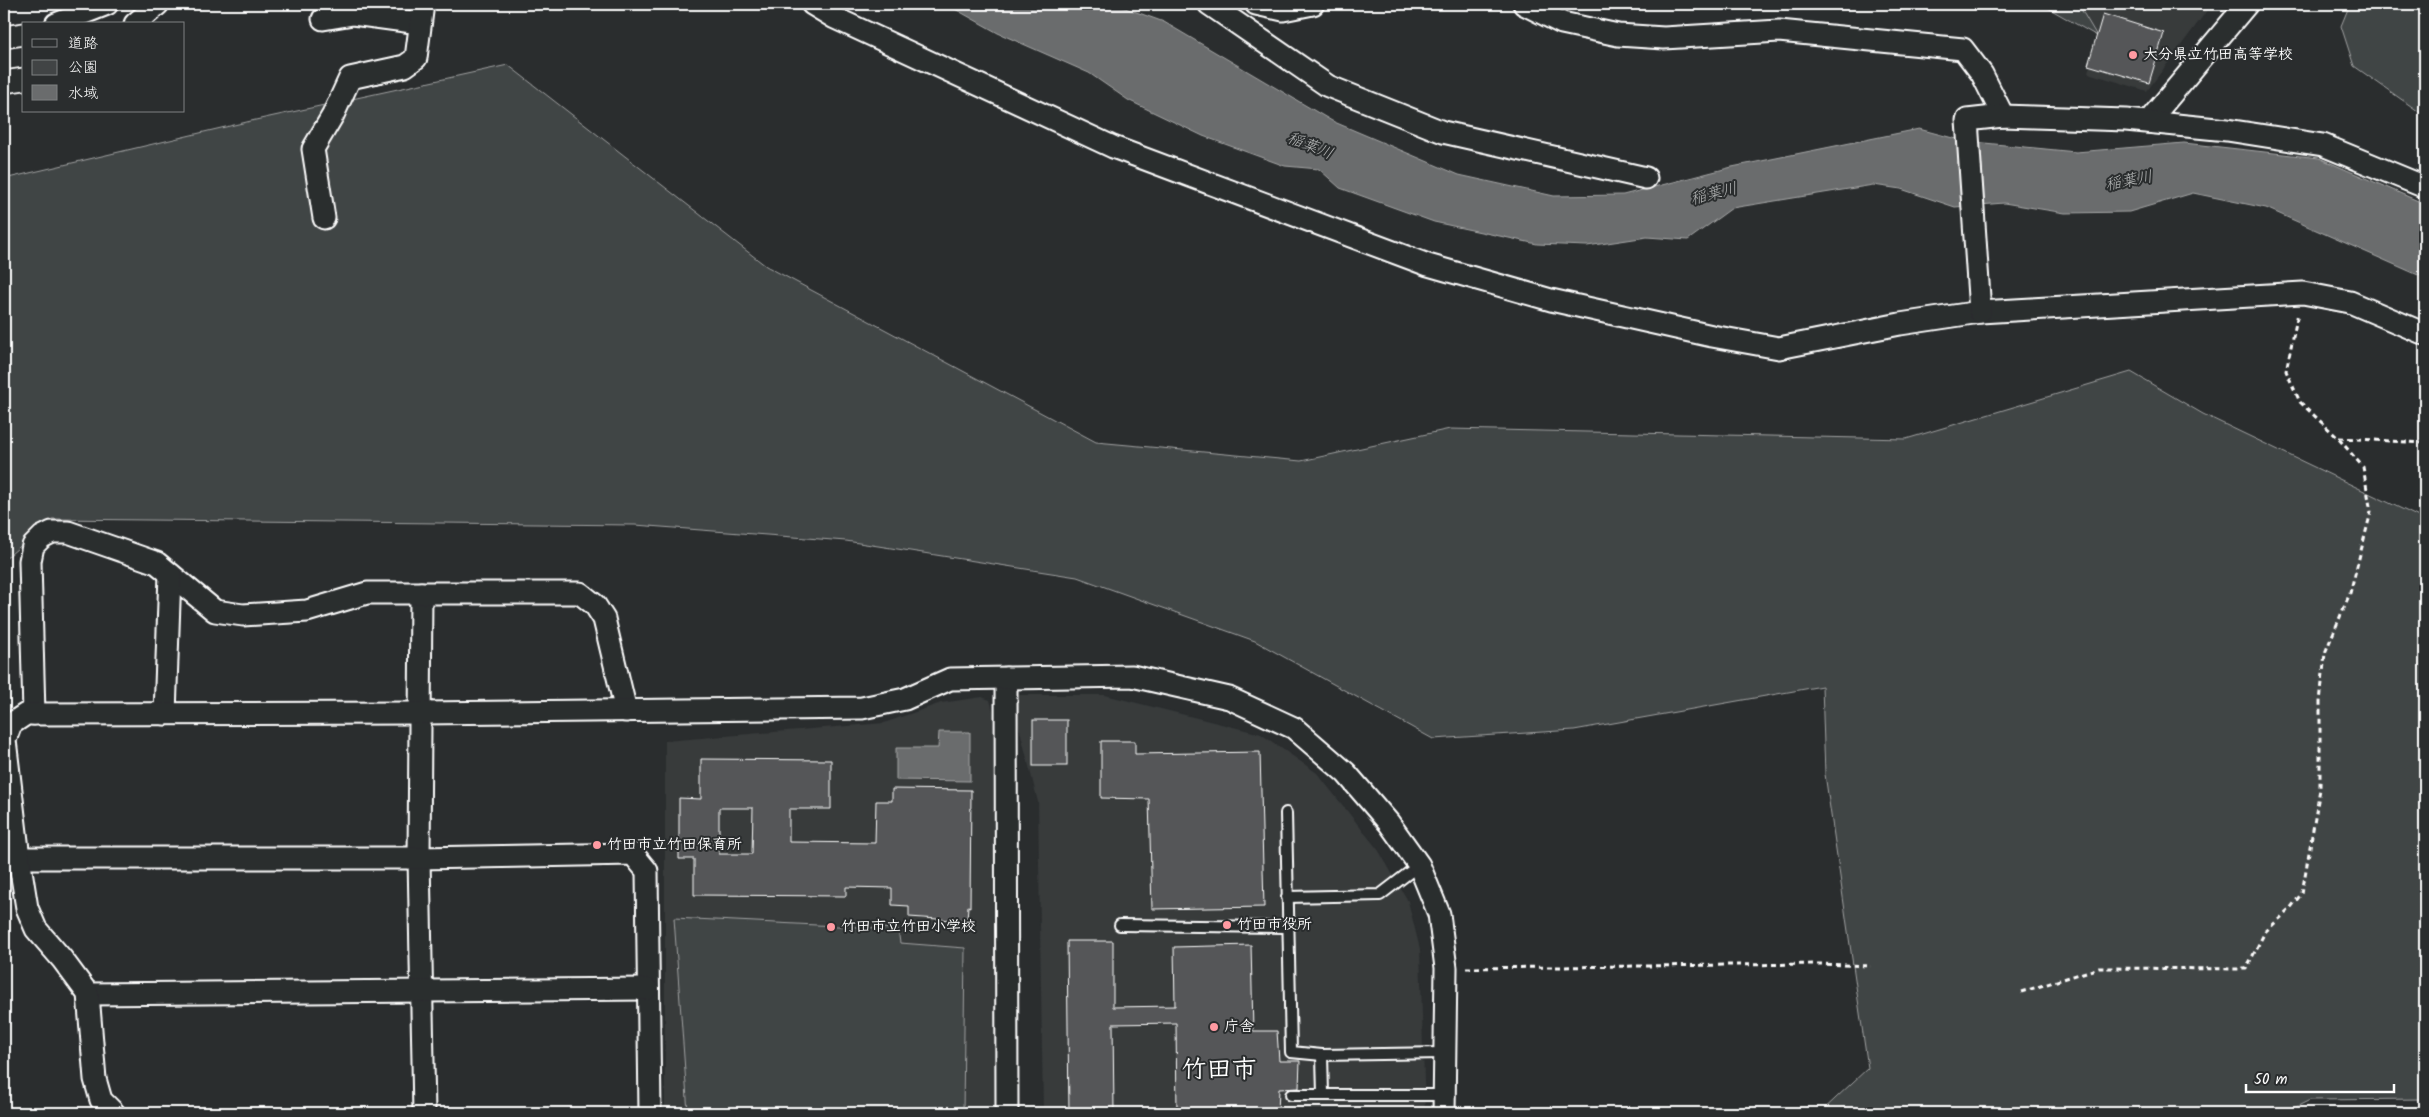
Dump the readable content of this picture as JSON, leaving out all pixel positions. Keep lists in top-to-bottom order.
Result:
{
  "districts": ["竹田市"],
  "water": ["稲葉川"],
  "places": [
    "大分県立竹田高等学校",
    "竹田市立竹田保育所",
    "竹田市役所",
    "竹田市立竹田小学校",
    "庁舎"
  ],
  "legend": ["道路", "公園", "水域"],
  "scale_bar": "50 m"
}
